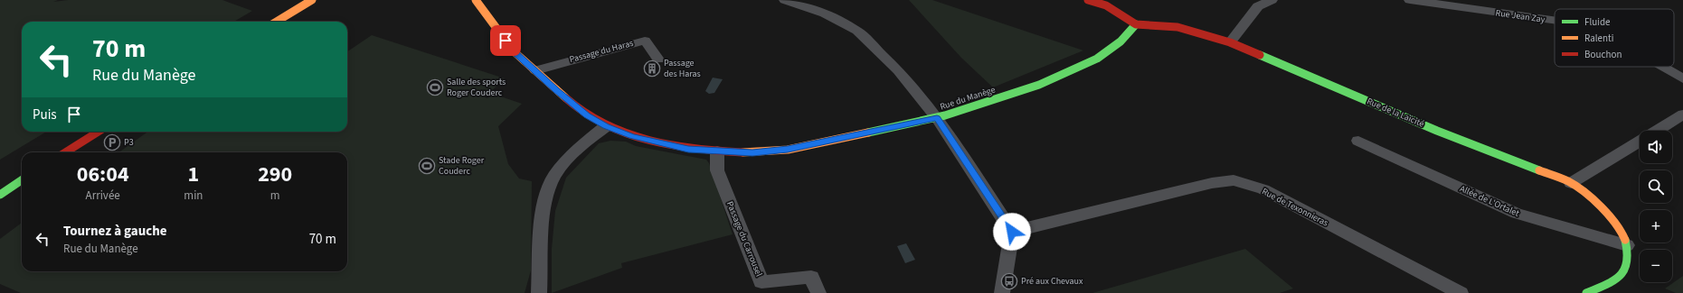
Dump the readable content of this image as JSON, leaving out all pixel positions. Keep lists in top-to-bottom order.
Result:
{
  "streets": {
    "street": [
      "Rue Jean Zay",
      "Passage du Haras",
      "Rue du Manège",
      "Rue de la Laïcité",
      "Allée de L'Ortalet",
      "Rue de Texonnieras",
      "Passage du Carrousel"
    ]
  },
  "crossings": [
    ["Passage du Haras", "Rue du Manège"],
    ["Rue du Manège", "Rue de la Laïcité"],
    ["Rue du Manège", "Passage du Carrousel"],
    ["Rue de la Laïcité", "Allée de L'Ortalet"]
  ],
  "places": {
    "building": ["Passage des Haras"],
    "sports": ["Salle des sports Roger Couderc", "Stade Roger Couderc"],
    "parking": ["P3"],
    "bus stop": ["Pré aux Chevaux"]
  },
  "legend": ["Fluide", "Ralenti", "Bouchon"],
  "page": {
    "turn": ["70 m", "Rue du Manège"],
    "then": "Puis",
    "map_buttons": ["+", "−"],
    "eta": [
      "06:04",
      "Arrivée",
      "1",
      "min",
      "290",
      "m"
    ],
    "list": [
      {
        "name": "Tournez à gauche",
        "note": "Rue du Manège",
        "value": "70 m"
      }
    ]
  }
}
